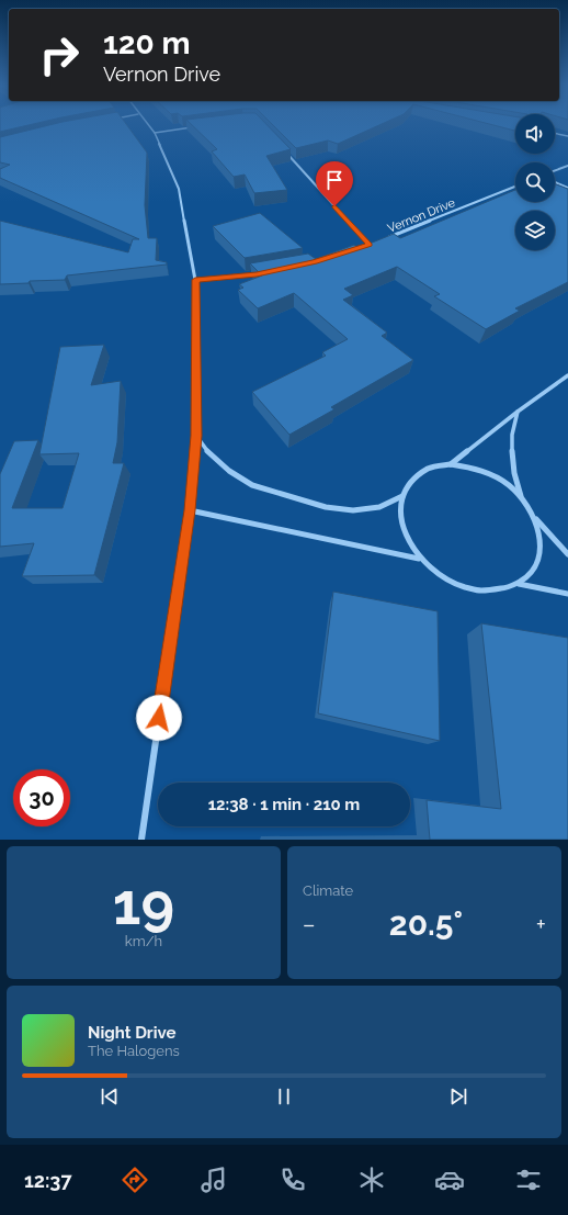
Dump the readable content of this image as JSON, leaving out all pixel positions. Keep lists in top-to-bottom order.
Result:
{
  "streets": {
    "street": ["Vernon Drive"]
  },
  "page": {
    "turn": ["120 m", "Vernon Drive"],
    "limit": "30",
    "trip": "12:38 · 1 min · 210 m",
    "tile": [
      ["19", "km/h"],
      "Climate"
    ],
    "heat": ["−", "20.5°", "+"],
    "song": ["Night Drive", "The Halogens"],
    "tabs": "12:37"
  }
}
